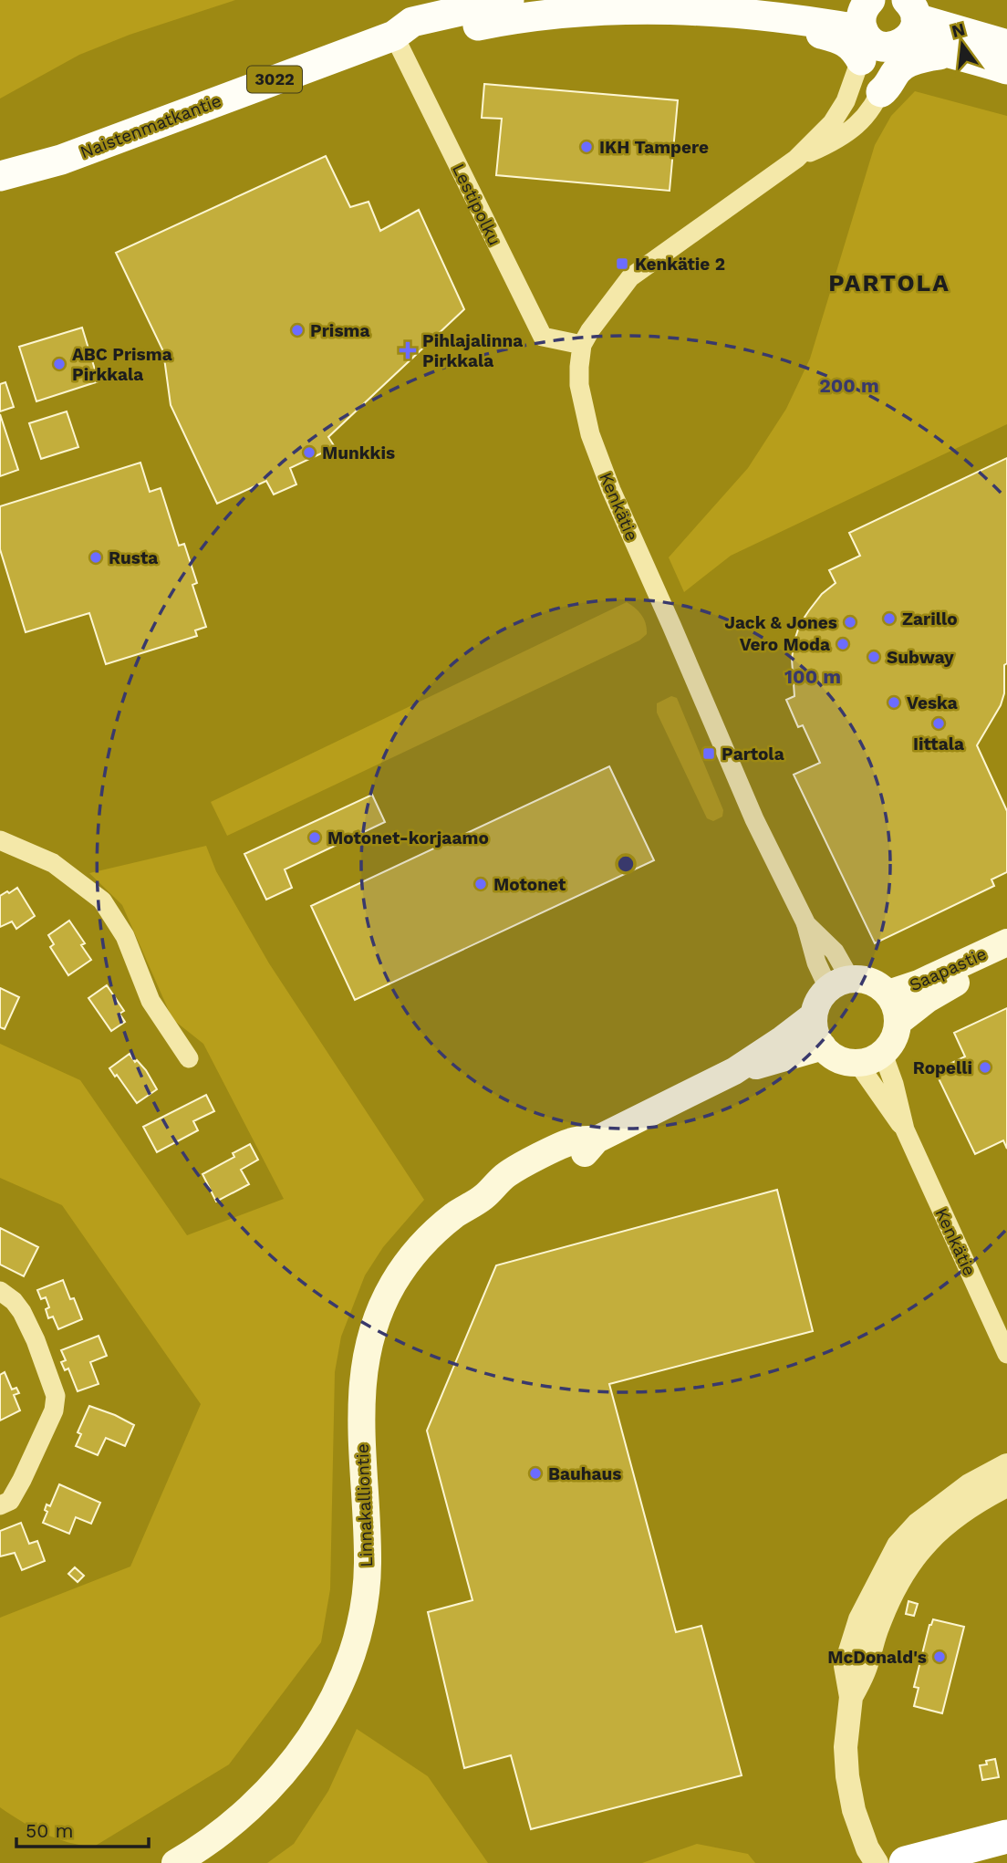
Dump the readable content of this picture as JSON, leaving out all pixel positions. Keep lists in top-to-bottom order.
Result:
{
  "streets": {
    "main road": [
      "3022",
      "Naistenmatkantie",
      "Saapastie",
      "Linnakalliontie"
    ],
    "street": ["Lestipolku", "Kenkätie"]
  },
  "crossings": [
    ["Naistenmatkantie", "Lestipolku"],
    ["Naistenmatkantie", "Kenkätie"],
    ["Lestipolku", "Kenkätie"],
    ["Kenkätie", "Saapastie"]
  ],
  "districts": ["PARTOLA"],
  "places": {
    "other": [
      "IKH Tampere",
      "Prisma",
      "ABC Prisma Pirkkala",
      "Munkkis",
      "Rusta",
      "Zarillo",
      "Jack & Jones",
      "Vero Moda",
      "Subway",
      "Veska",
      "Iittala",
      "Motonet-korjaamo",
      "Motonet",
      "Ropelli",
      "Bauhaus",
      "McDonald's"
    ],
    "transit": ["Kenkätie 2", "Partola"],
    "health": ["Pihlajalinna Pirkkala"]
  },
  "scale_bar": "50 m",
  "north": "top",
  "rings": ["200 m", "100 m"]
}
